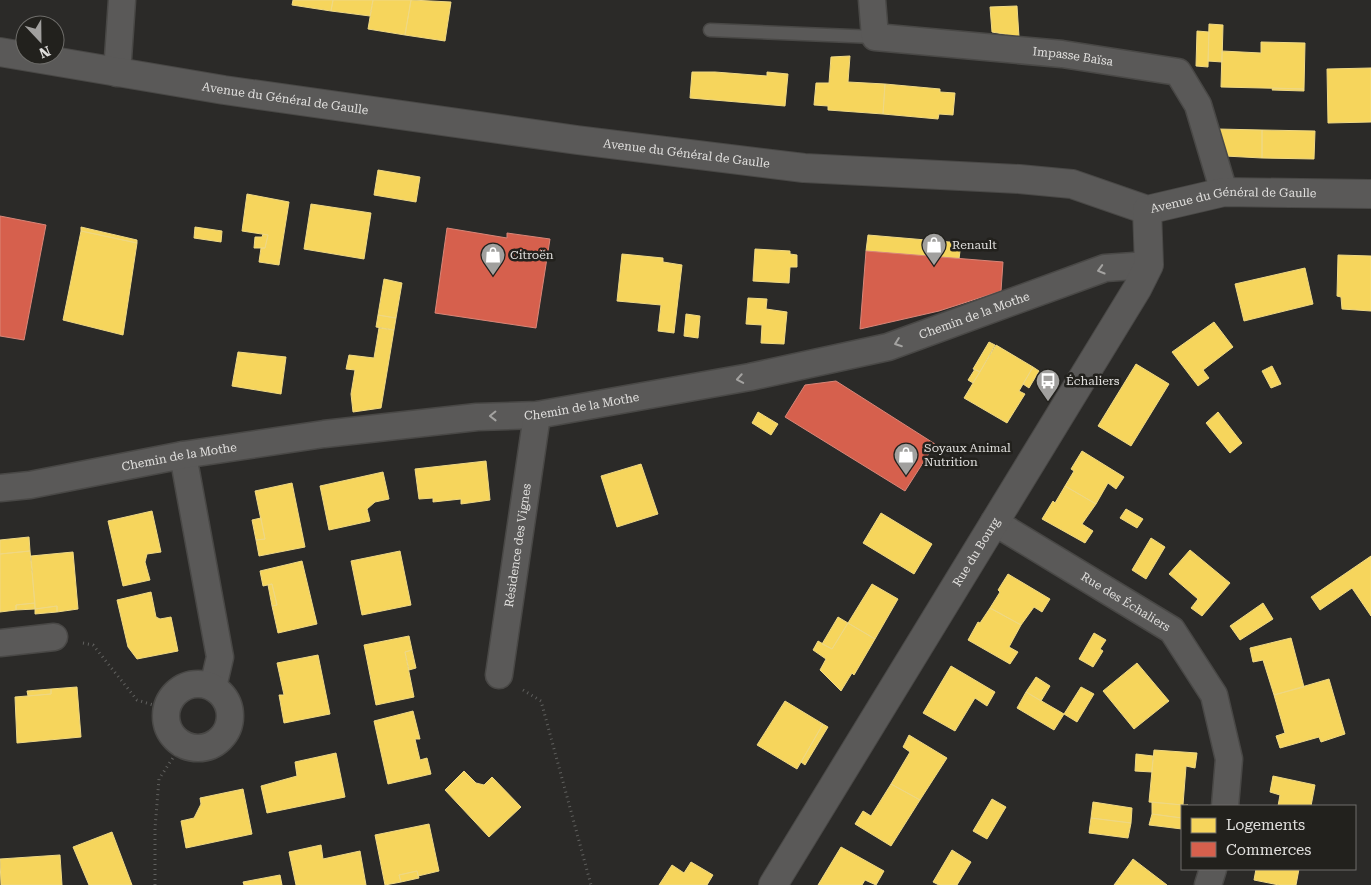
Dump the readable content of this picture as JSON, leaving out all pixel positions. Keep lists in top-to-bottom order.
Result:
{
  "streets": {
    "main road": ["Avenue du Général de Gaulle", "Rue du Bourg"],
    "street": [
      "Impasse Baïsa",
      "Chemin de la Mothe",
      "Résidence des Vignes",
      "Rue des Échaliers"
    ]
  },
  "crossings": [
    ["Impasse Baïsa", "Avenue du Général de Gaulle"],
    ["Avenue du Général de Gaulle", "Rue du Bourg"],
    ["Chemin de la Mothe", "Résidence des Vignes"],
    ["Chemin de la Mothe", "Rue du Bourg"],
    ["Rue du Bourg", "Rue des Échaliers"]
  ],
  "one_way": ["Chemin de la Mothe"],
  "places": {
    "shop": ["Renault", "Citroën", "Soyaux Animal Nutrition"],
    "bus stop": ["Échaliers"]
  },
  "legend": ["Logements", "Commerces"],
  "north": "bottom"
}
